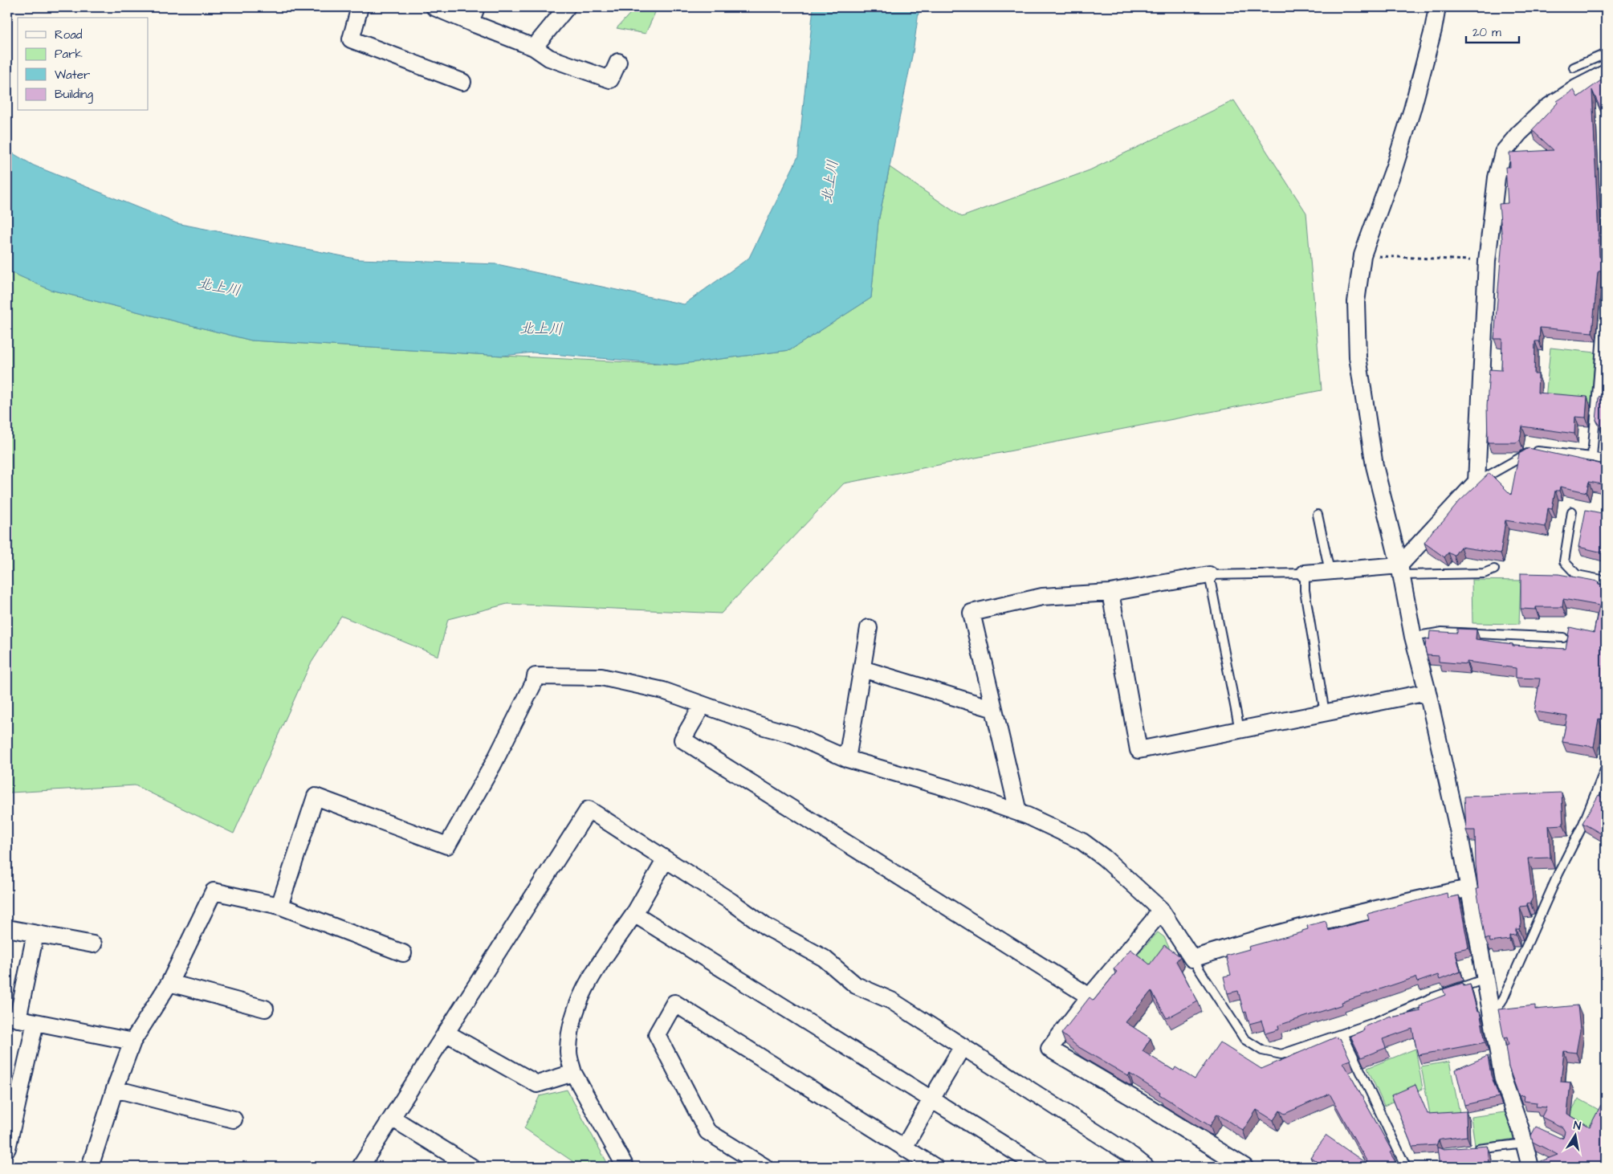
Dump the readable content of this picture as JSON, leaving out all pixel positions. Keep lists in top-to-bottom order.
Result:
{
  "water": ["北上川"],
  "legend": [
    "Road",
    "Park",
    "Water",
    "Building"
  ],
  "scale_bar": "20 m",
  "north": "top"
}
